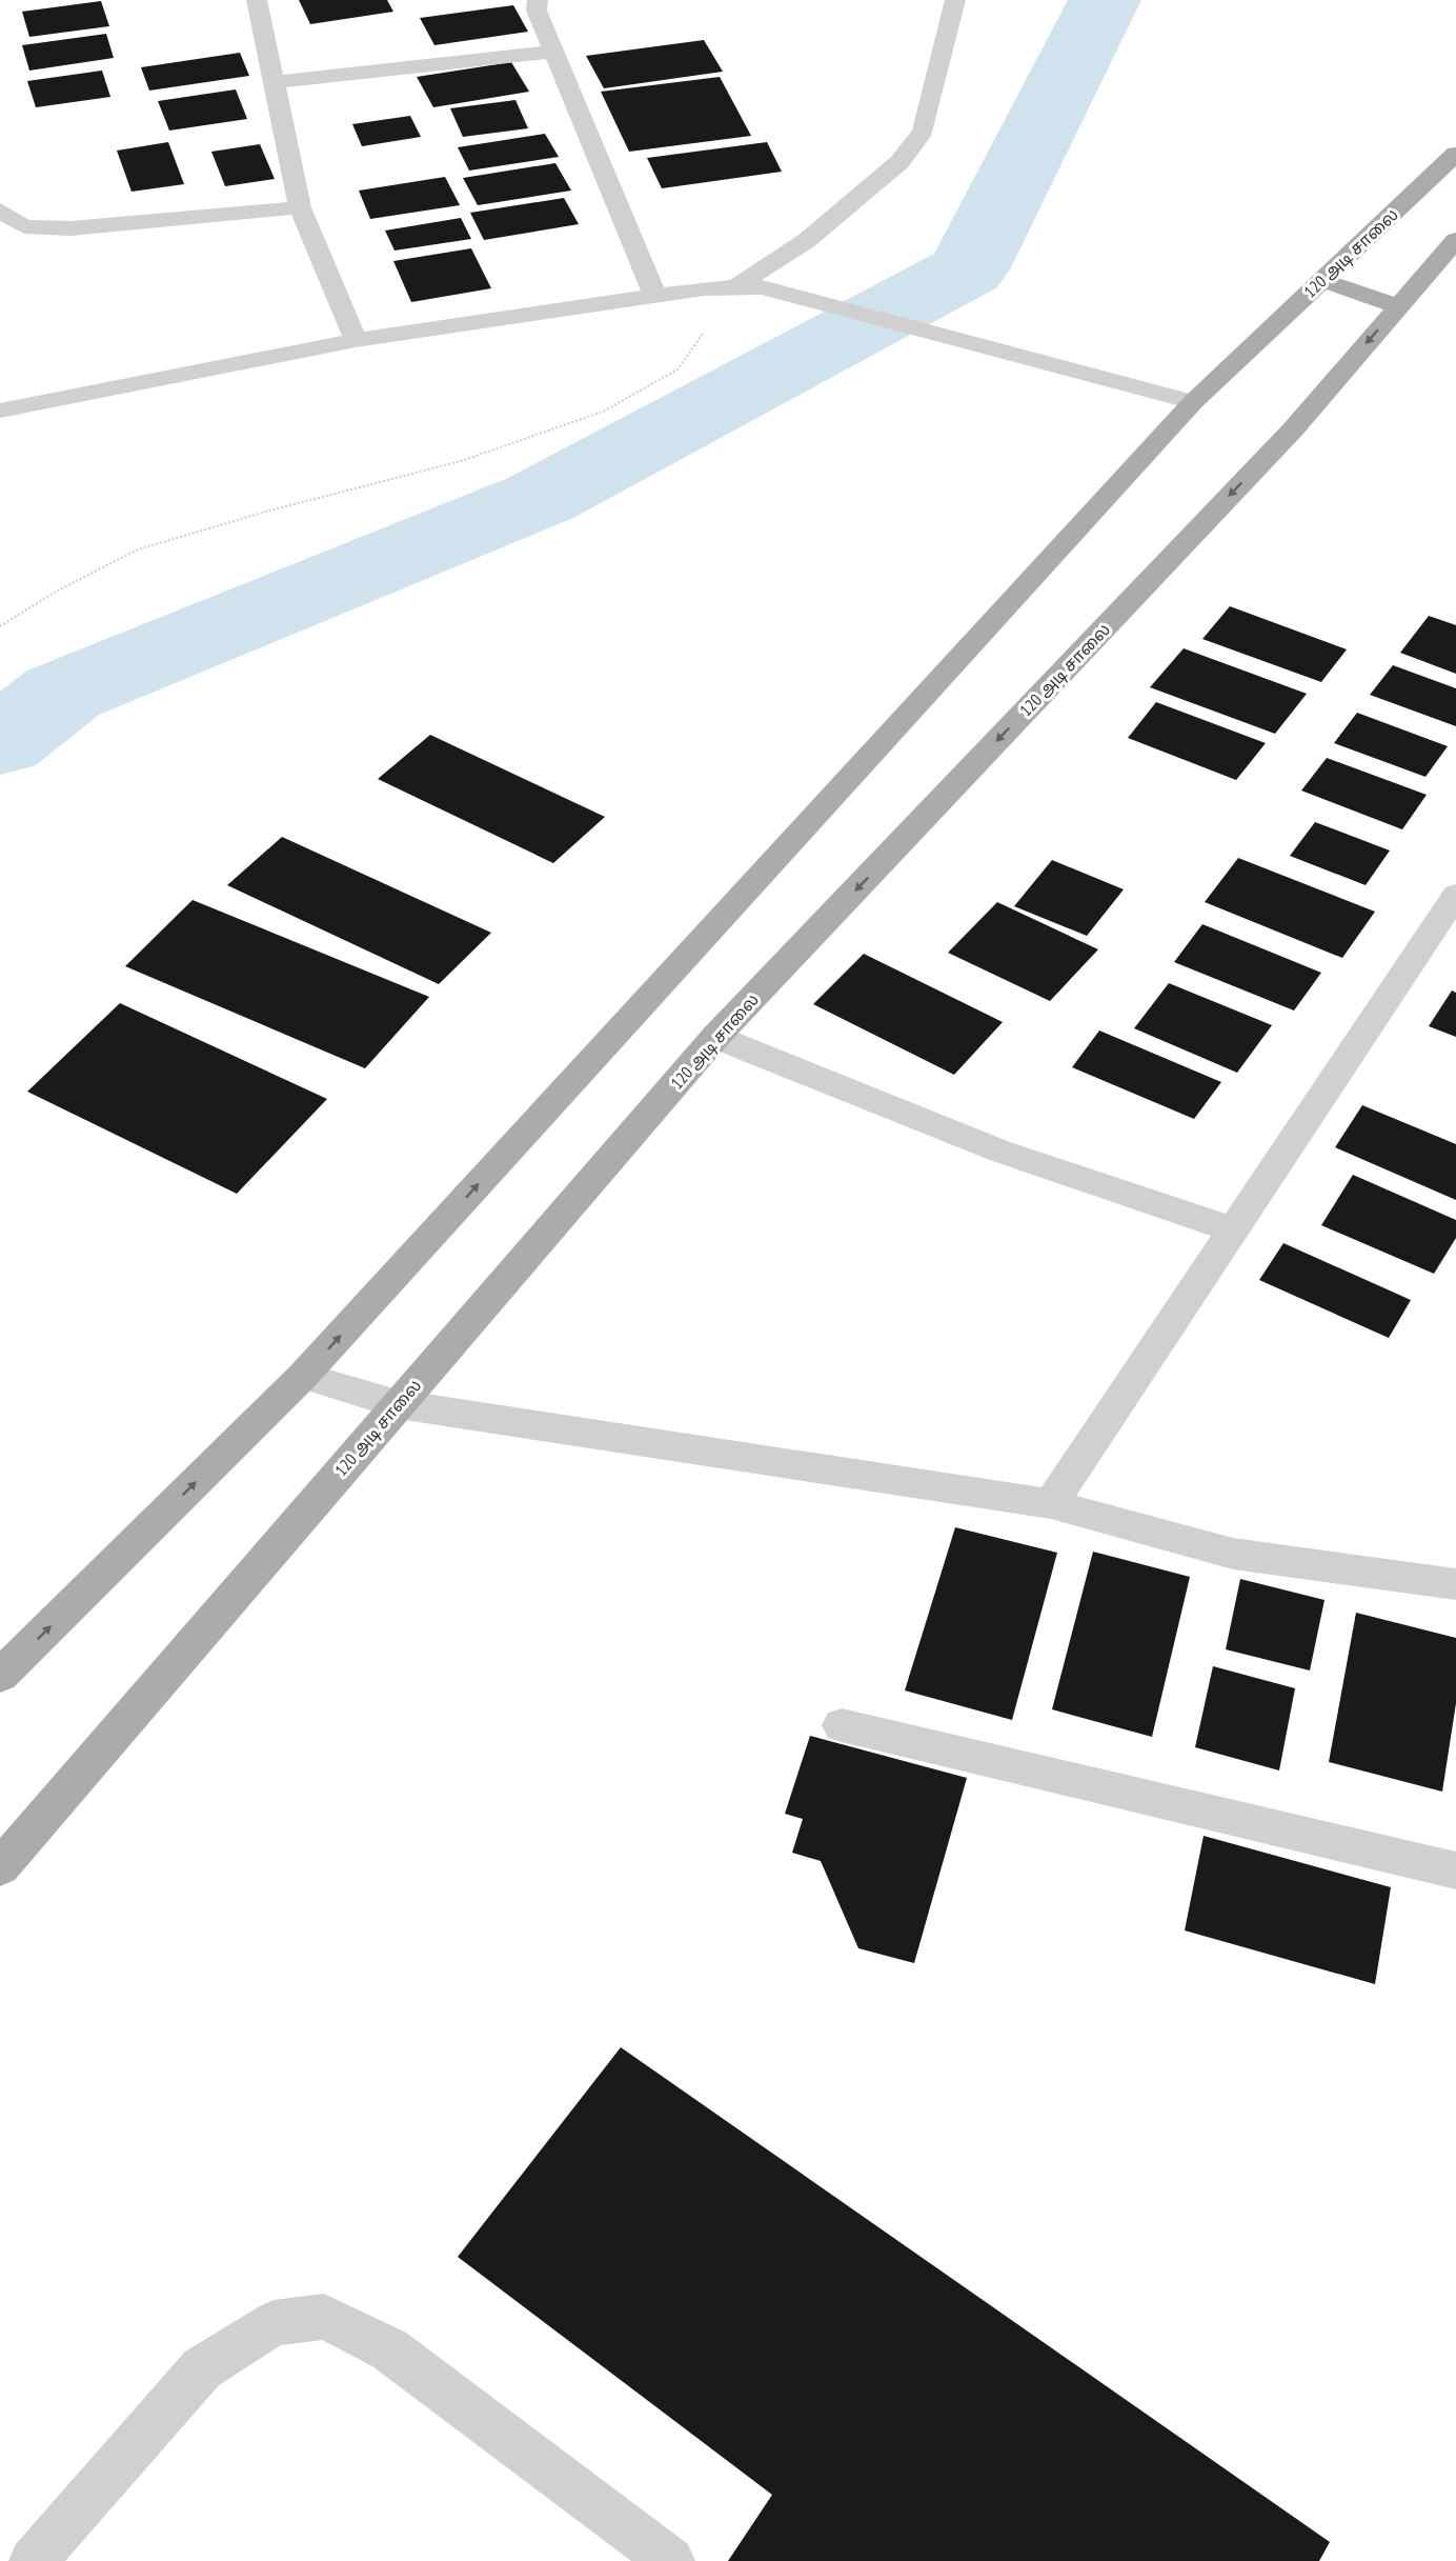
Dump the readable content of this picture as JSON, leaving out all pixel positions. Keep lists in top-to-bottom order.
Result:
{
  "streets": {
    "main road": ["120 அடி சாலை"]
  }
}
